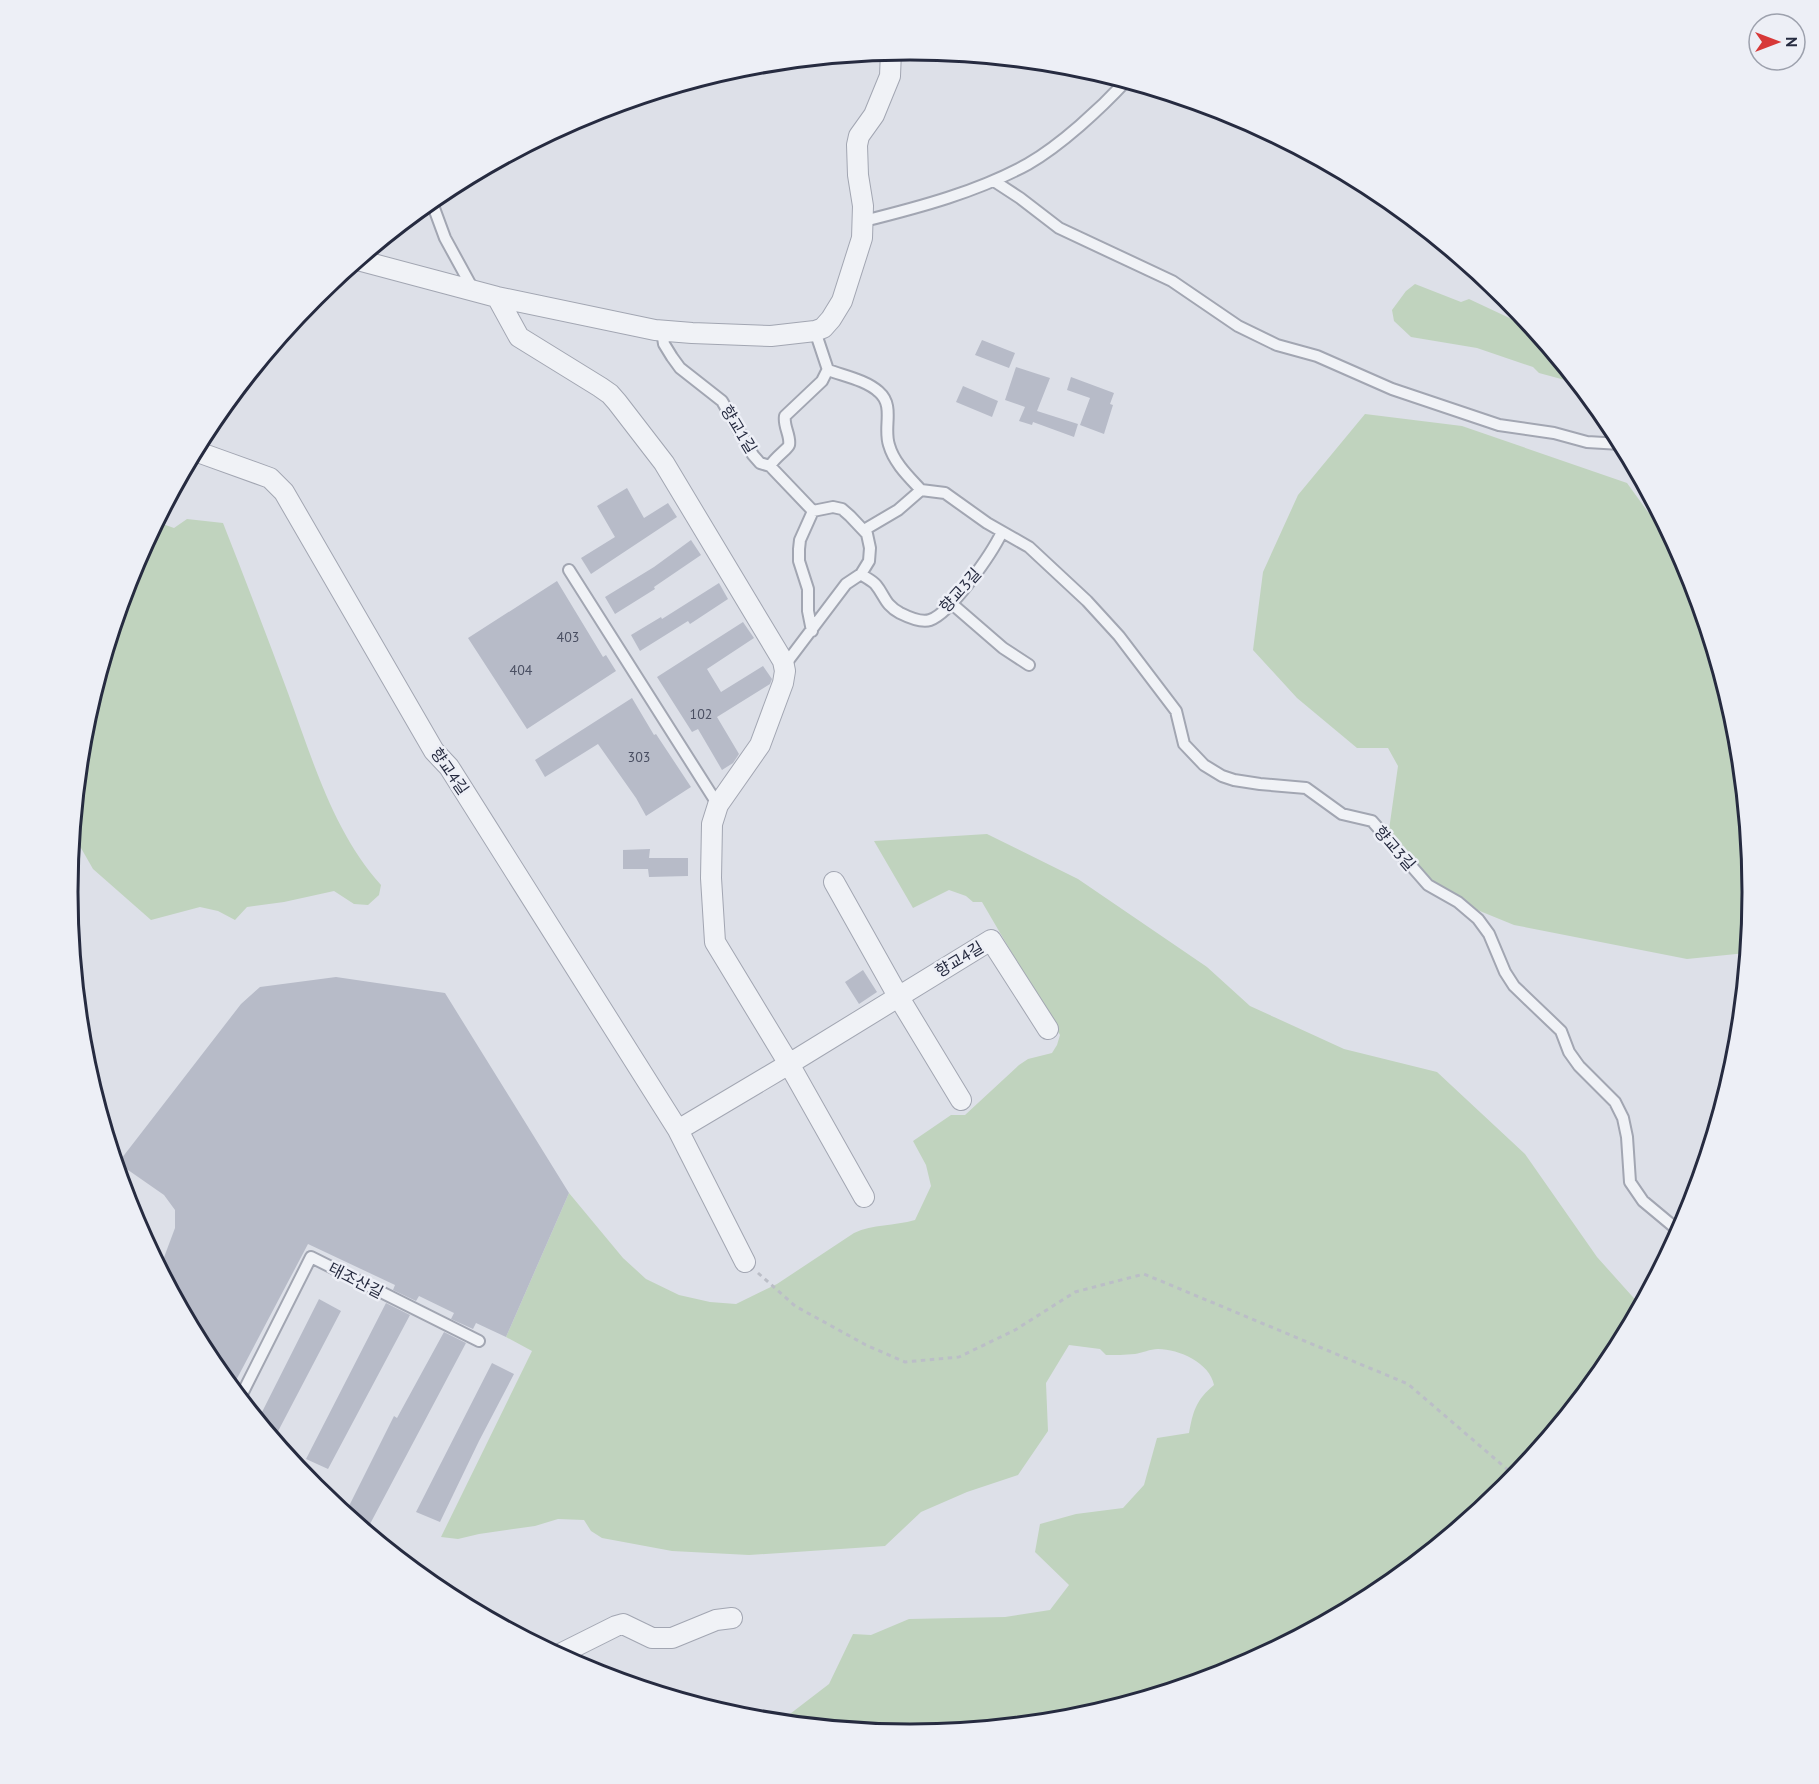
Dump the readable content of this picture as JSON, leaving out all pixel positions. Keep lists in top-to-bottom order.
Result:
{
  "streets": {
    "street": ["향교4길"],
    "lane": ["향교1길", "향교3길", "태조산길"]
  },
  "house_numbers": [
    "403",
    "404",
    "102",
    "303"
  ],
  "north": "right"
}
